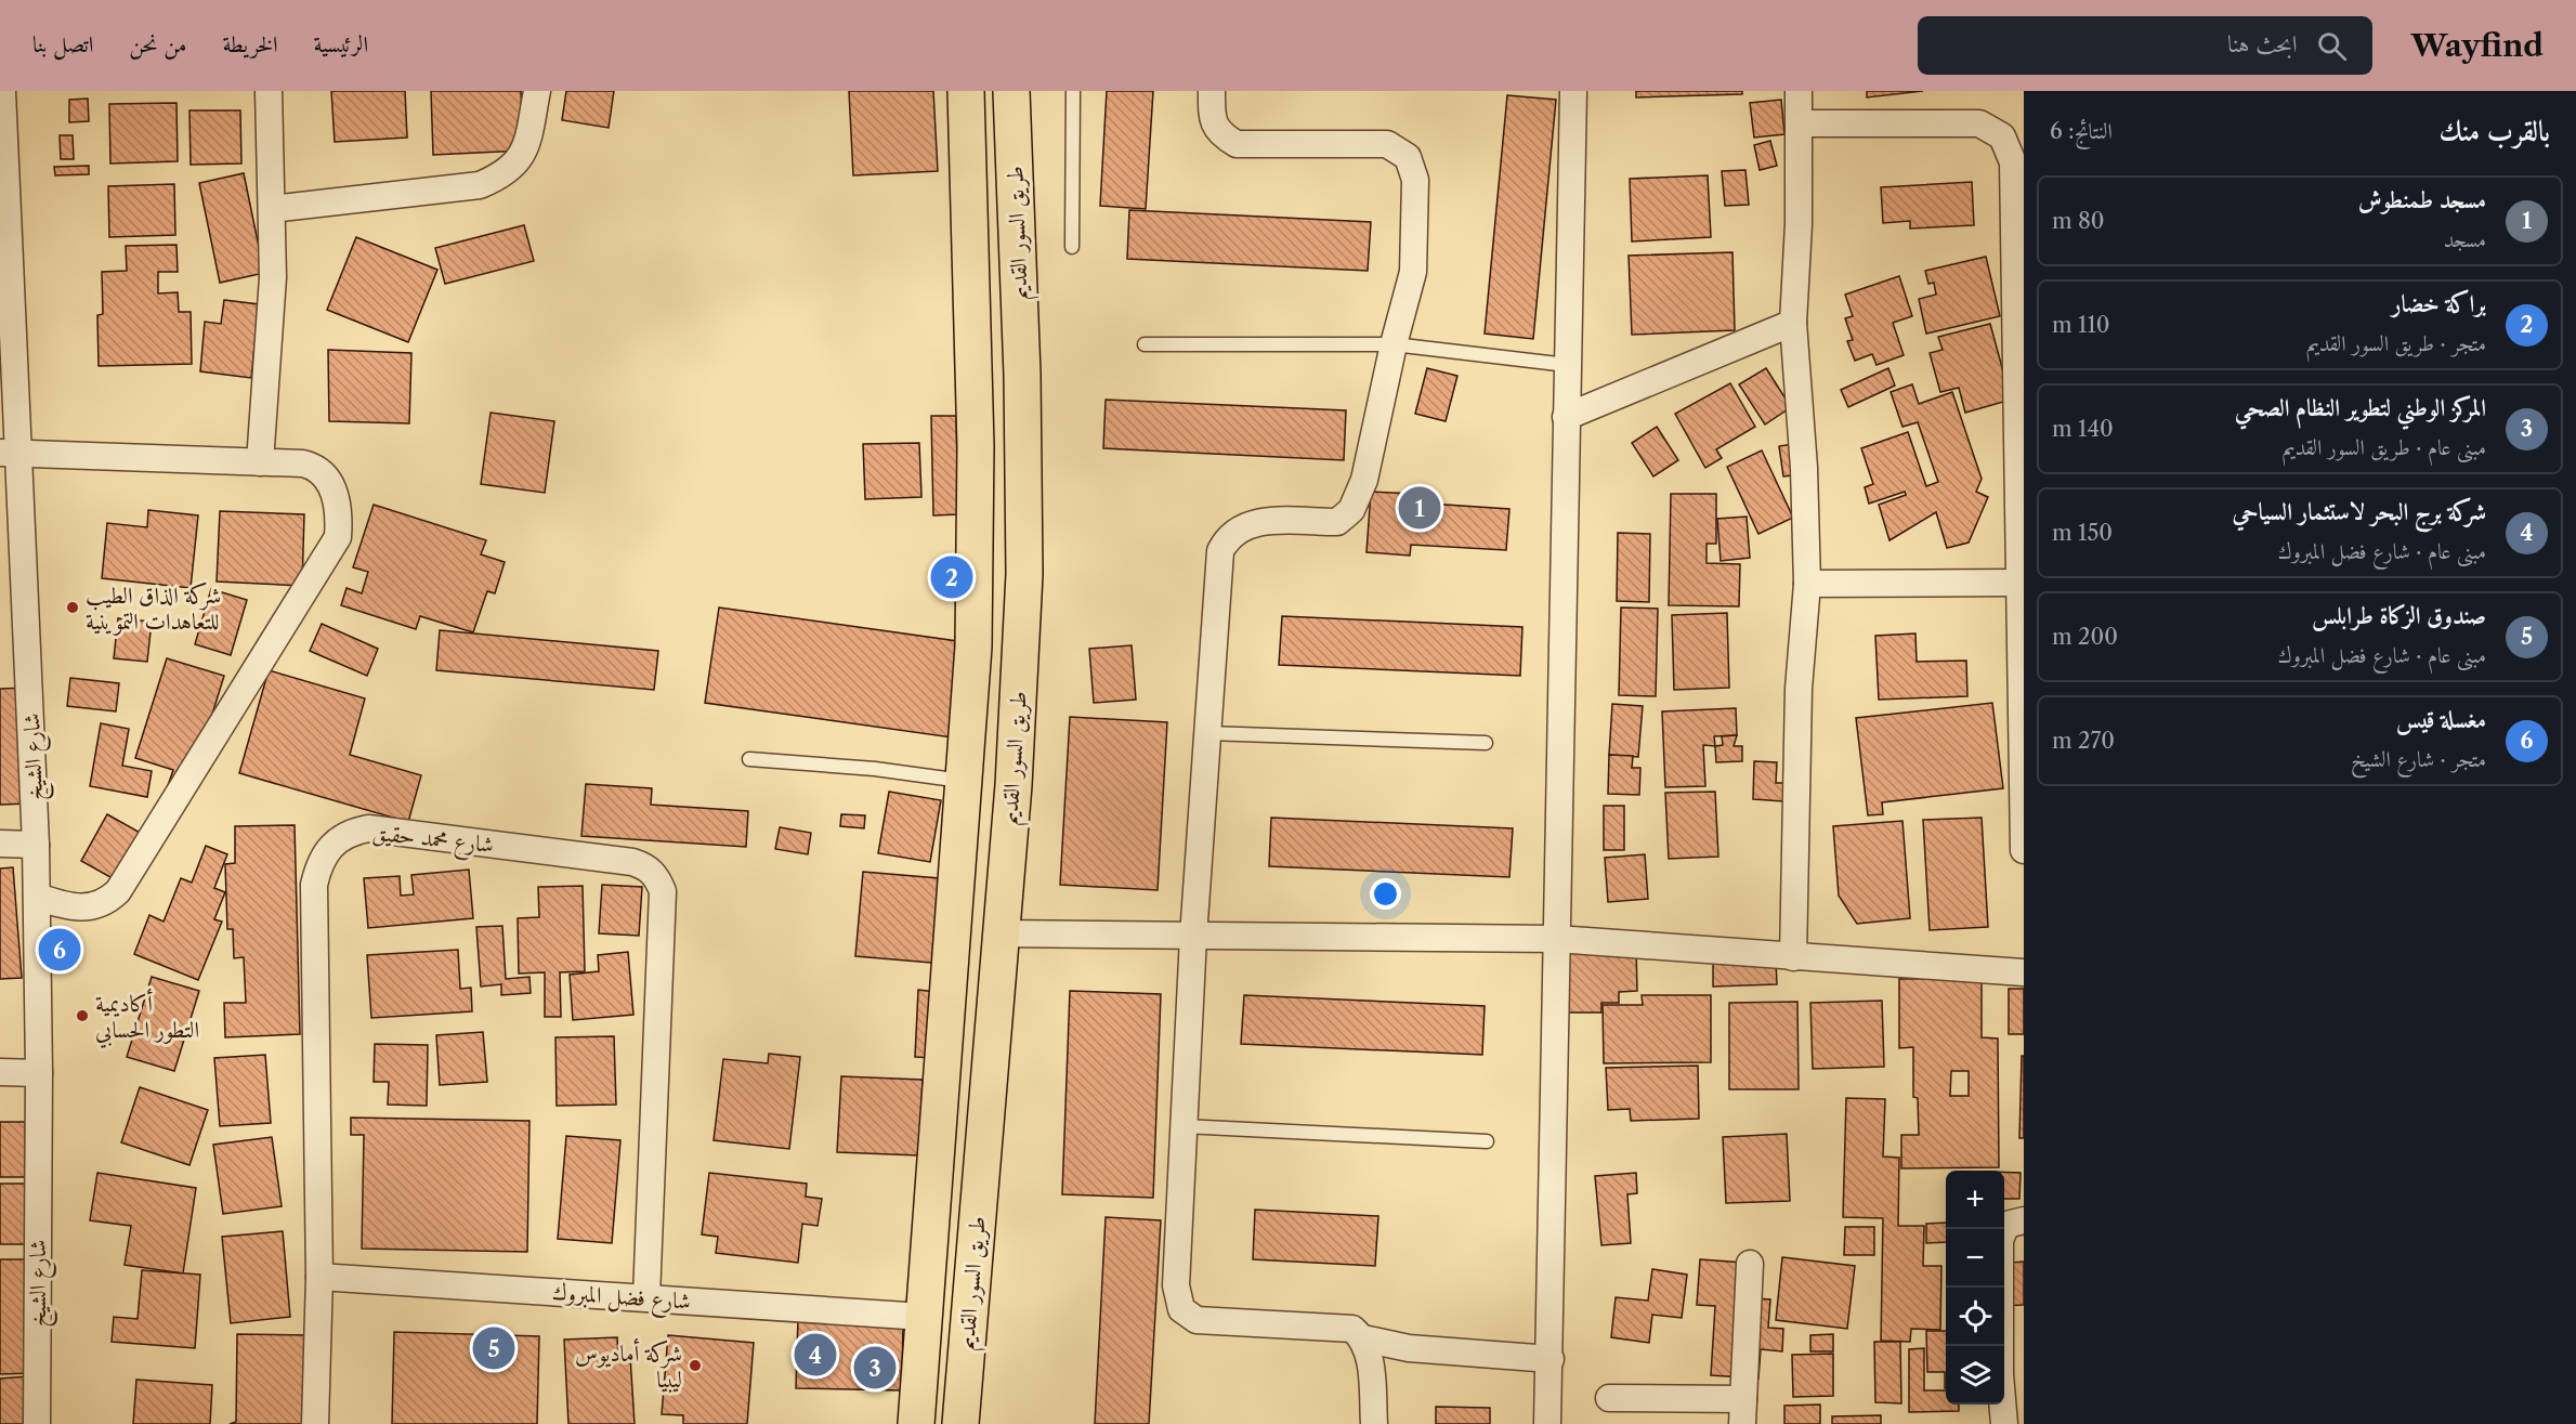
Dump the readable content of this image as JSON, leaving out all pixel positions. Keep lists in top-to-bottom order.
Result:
{
  "streets": {
    "main road": ["طريق السور القديم"],
    "street": ["شارع الشيخ", "شارع محمد حقيق", "شارع فضل المبروك"]
  },
  "crossings": [
    ["طريق السور القديم", "شارع فضل المبروك"],
    ["شارع محمد حقيق", "شارع فضل المبروك"]
  ],
  "places": ["شركة الذاق الطيب للتعاهدات التموينية", "أكاديمية التطور الحسابي", "شركة أماديوس ليبيا"],
  "page": {
    "header": "Wayfind",
    "search": "ابحث هنا",
    "nav": [
      "الرئيسية",
      "الخريطة",
      "من نحن",
      "اتصل بنا"
    ],
    "heading": ["بالقرب منك", "النتائج: 6"],
    "list": [
      {
        "mark": "1",
        "name": "مسجد طمنطوش",
        "note": "مسجد",
        "value": "80 m"
      },
      {
        "mark": "2",
        "name": "براكة خضار",
        "note": "متجر · طريق السور القديم",
        "value": "110 m"
      },
      {
        "mark": "3",
        "name": "المركز الوطني لتطوير النظام الصحي",
        "note": "مبنى عام · طريق السور القديم",
        "value": "140 m"
      },
      {
        "mark": "4",
        "name": "شركة برج البحر لاستثمار السياحي",
        "note": "مبنى عام · شارع فضل المبروك",
        "value": "150 m"
      },
      {
        "mark": "5",
        "name": "صندوق الزكاة طرابلس",
        "note": "مبنى عام · شارع فضل المبروك",
        "value": "200 m"
      },
      {
        "mark": "6",
        "name": "مغسلة قيس",
        "note": "متجر · شارع الشيخ",
        "value": "270 m"
      }
    ],
    "pins": [
      "1",
      "2",
      "6",
      "5",
      "4",
      "3"
    ],
    "map_buttons": ["+", "−"]
  }
}
